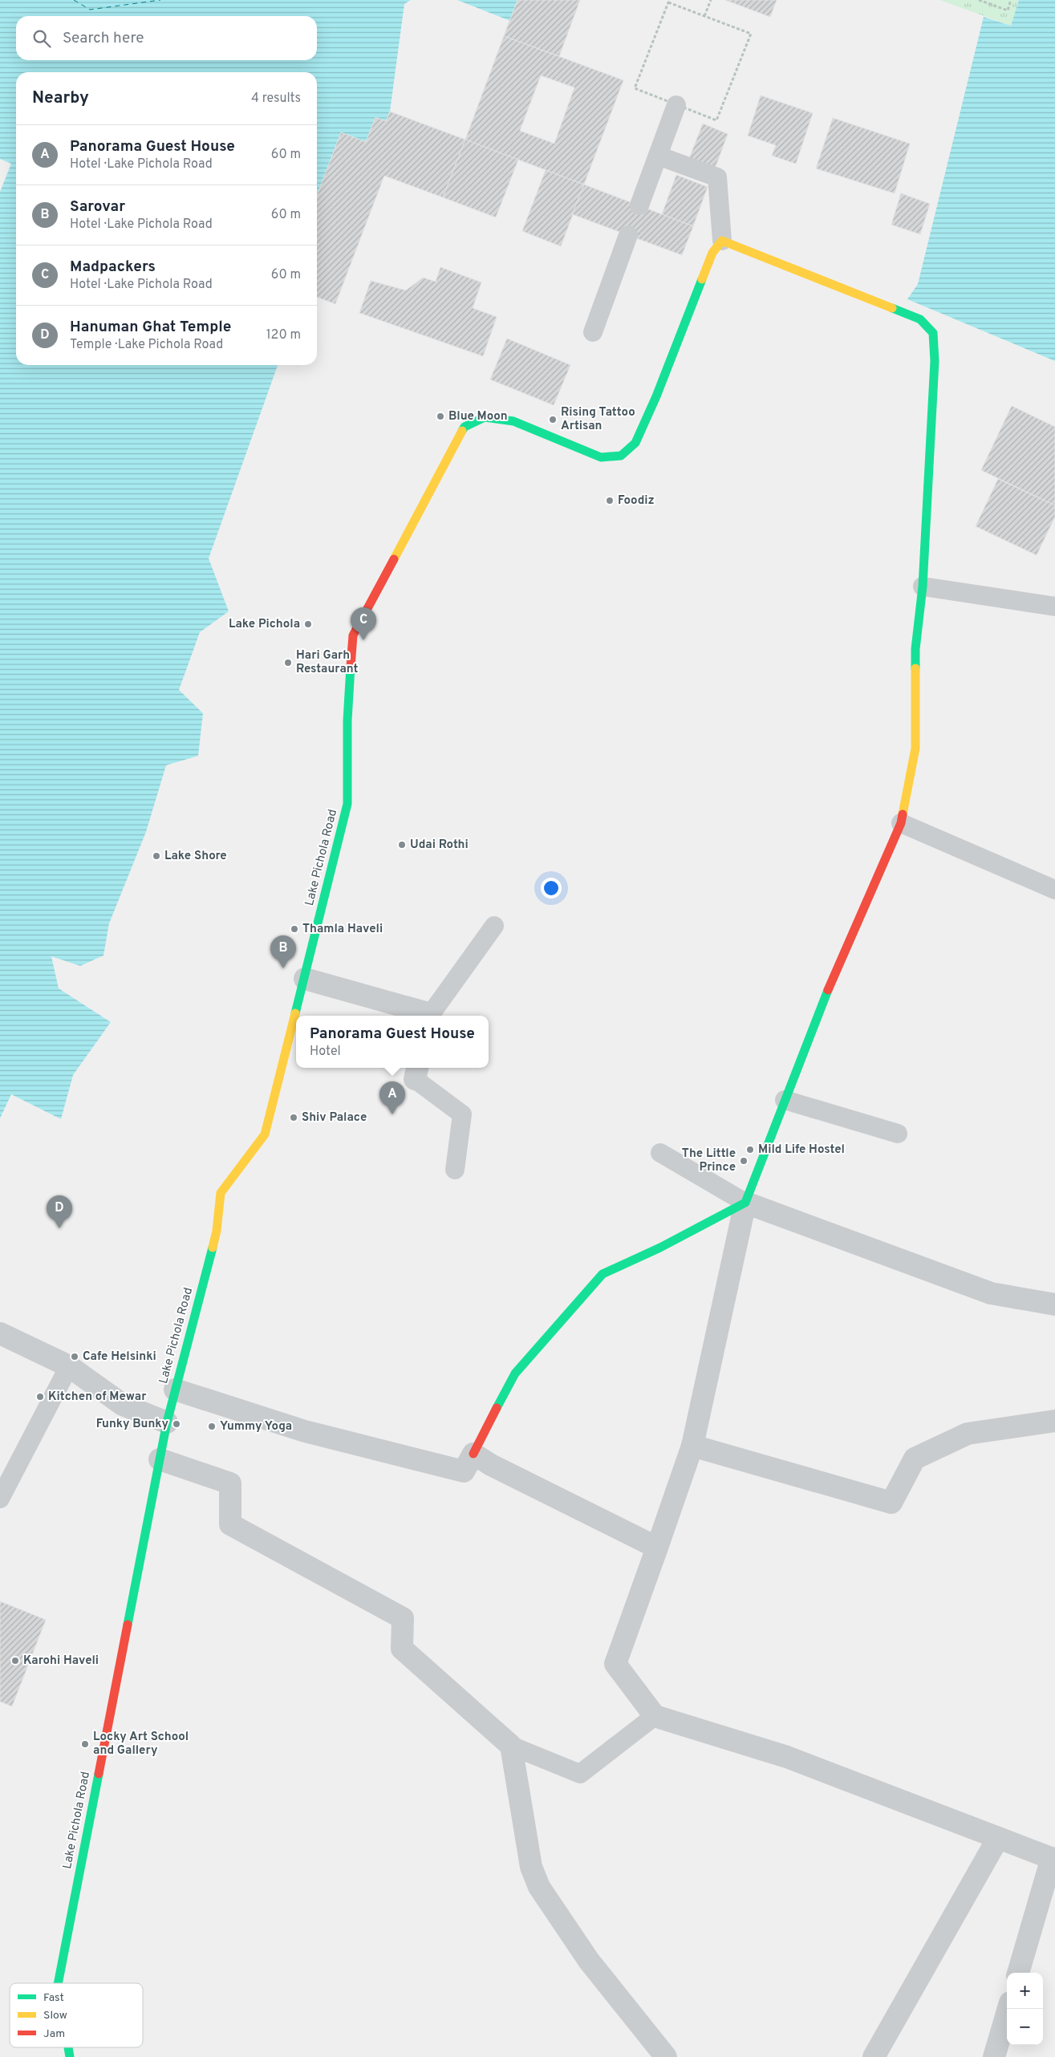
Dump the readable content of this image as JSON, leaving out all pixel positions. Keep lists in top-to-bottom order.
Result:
{
  "streets": {
    "street": ["Lake Pichola Road"]
  },
  "places": [
    "Blue Moon",
    "Rising Tattoo Artisan",
    "Foodiz",
    "Lake Pichola",
    "Hari Garh Restaurant",
    "Udai Rothi",
    "Lake Shore",
    "Thamla Haveli",
    "Shiv Palace",
    "Mild Life Hostel",
    "The Little Prince",
    "Cafe Helsinki",
    "Kitchen of Mewar",
    "Funky Bunky",
    "Yummy Yoga",
    "Karohi Haveli",
    "Locky Art School and Gallery"
  ],
  "legend": ["Fast", "Slow", "Jam"],
  "page": {
    "search": "Search here",
    "heading": ["Nearby", "4 results"],
    "list": [
      {
        "mark": "A",
        "name": "Panorama Guest House",
        "note": "Hotel · Lake Pichola Road",
        "value": "60 m"
      },
      {
        "mark": "B",
        "name": "Sarovar",
        "note": "Hotel · Lake Pichola Road",
        "value": "60 m"
      },
      {
        "mark": "C",
        "name": "Madpackers",
        "note": "Hotel · Lake Pichola Road",
        "value": "60 m"
      },
      {
        "mark": "D",
        "name": "Hanuman Ghat Temple",
        "note": "Temple · Lake Pichola Road",
        "value": "120 m"
      }
    ],
    "pins": [
      "C",
      "B",
      "A",
      "D"
    ],
    "popup": ["Panorama Guest House", "Hotel"],
    "map_buttons": ["+", "−"]
  }
}
